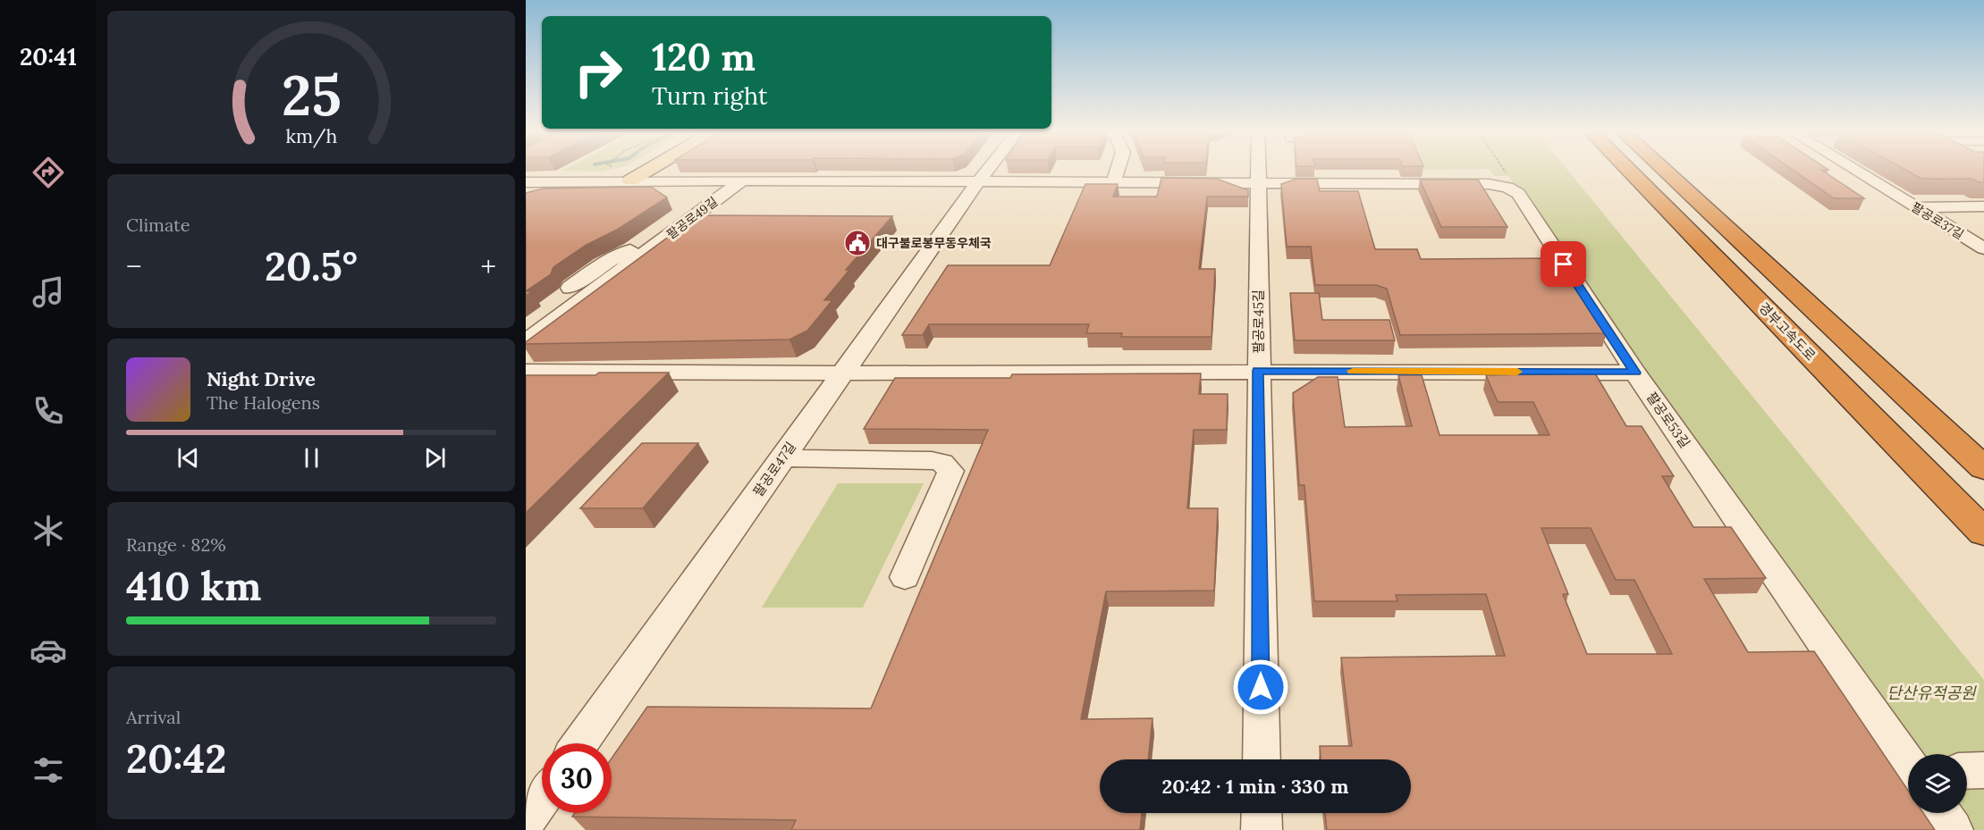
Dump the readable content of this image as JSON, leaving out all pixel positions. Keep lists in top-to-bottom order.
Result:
{
  "streets": {
    "highway": ["경부고속도로"],
    "street": [
      "팔공로49길",
      "팔공로37길",
      "팔공로45길",
      "팔공로53길",
      "팔공로47길"
    ]
  },
  "crossings": [
    ["팔공로45길", "팔공로53길"],
    ["팔공로53길", "팔공로47길"]
  ],
  "parks": ["단산유적공원"],
  "places": {
    "public building": ["대구불로봉무동우체국"]
  },
  "page": {
    "tabs": "20:41",
    "turn": ["120 m", "Turn right"],
    "tile": [
      "Climate",
      ["Range · 82%", "410 km"],
      ["Arrival", "20:42"]
    ],
    "heat": ["−", "20.5°", "+"],
    "song": ["Night Drive", "The Halogens"],
    "limit": "30",
    "trip": "20:42 · 1 min · 330 m",
    "gauge": ["25", "km/h"]
  }
}
